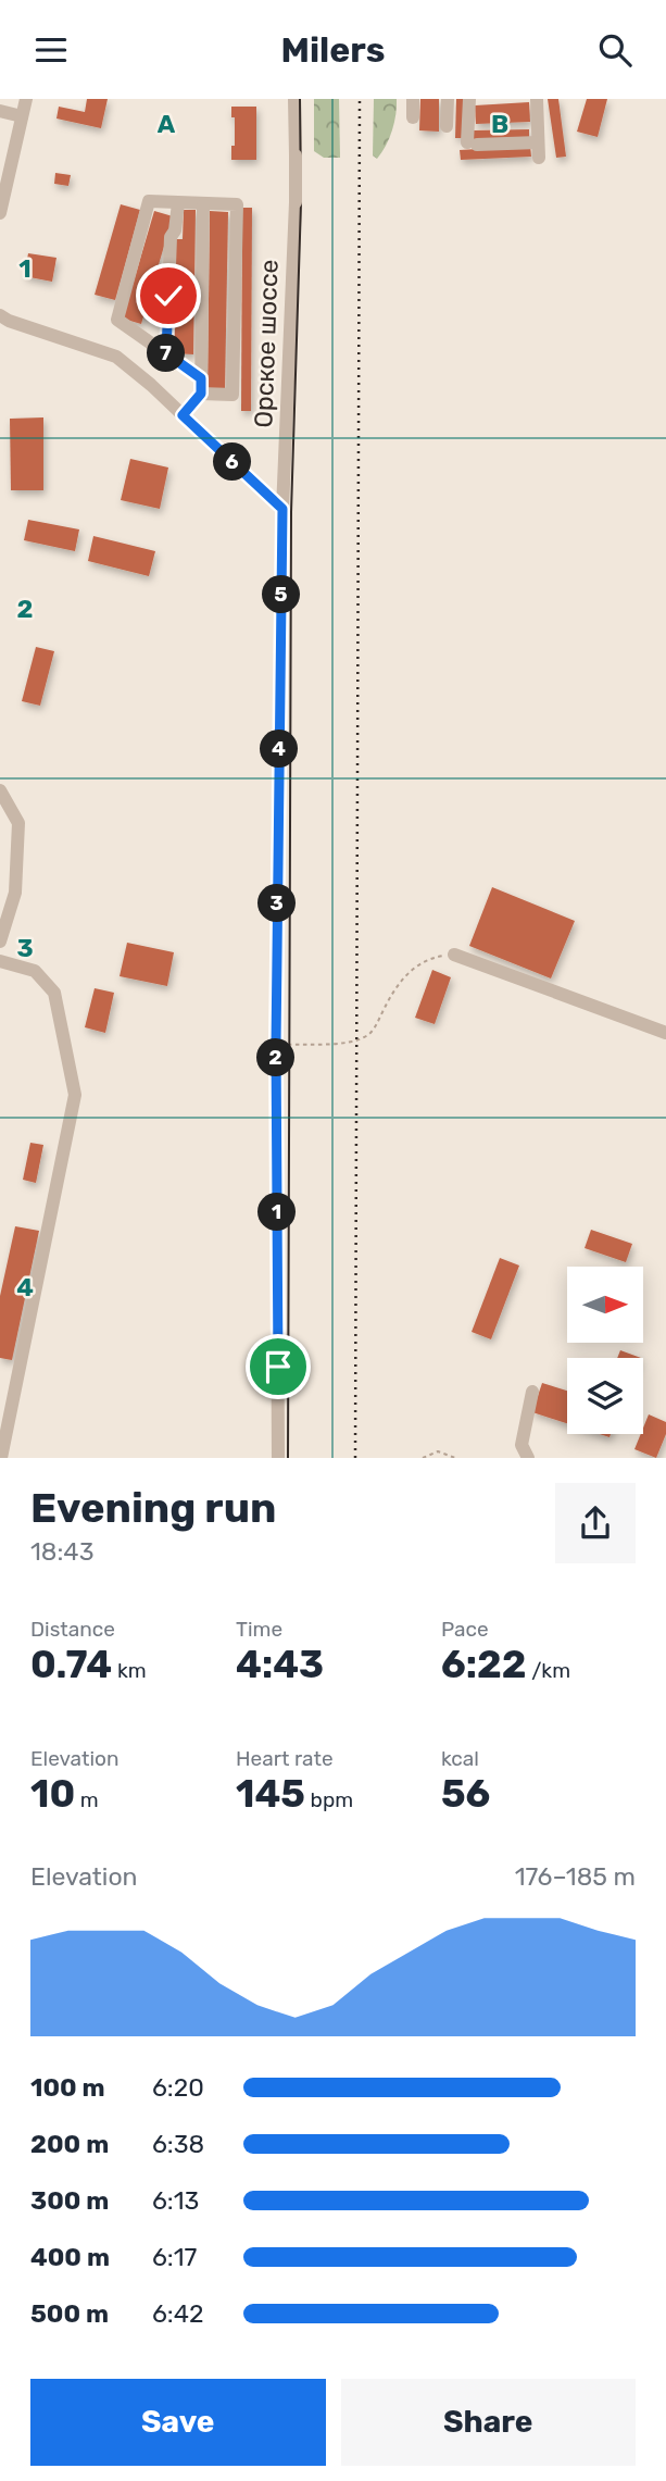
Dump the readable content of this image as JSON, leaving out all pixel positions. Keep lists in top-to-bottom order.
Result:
{
  "streets": {
    "street": ["Орское шоссе"]
  },
  "north": "right",
  "page": {
    "header": "Milers",
    "pins": [
      "7",
      "6",
      "5",
      "4",
      "3",
      "2",
      "1"
    ],
    "heading": ["Evening run", "18:43"],
    "stats": [
      ["Distance", "0.74 km"],
      ["Time", "4:43"],
      ["Pace", "6:22 /km"],
      ["Elevation", "10 m"],
      ["Heart rate", "145 bpm"],
      ["kcal", "56"]
    ],
    "chart": ["Elevation", "176–185 m"],
    "list": [
      {
        "name": "100 m",
        "note": "6:20"
      },
      {
        "name": "200 m",
        "note": "6:38"
      },
      {
        "name": "300 m",
        "note": "6:13"
      },
      {
        "name": "400 m",
        "note": "6:17"
      },
      {
        "name": "500 m",
        "note": "6:42"
      }
    ],
    "buttons": ["Save", "Share"]
  },
  "grid": {
    "columns": ["A", "B"],
    "rows": [
      "1",
      "2",
      "3",
      "4"
    ]
  }
}
